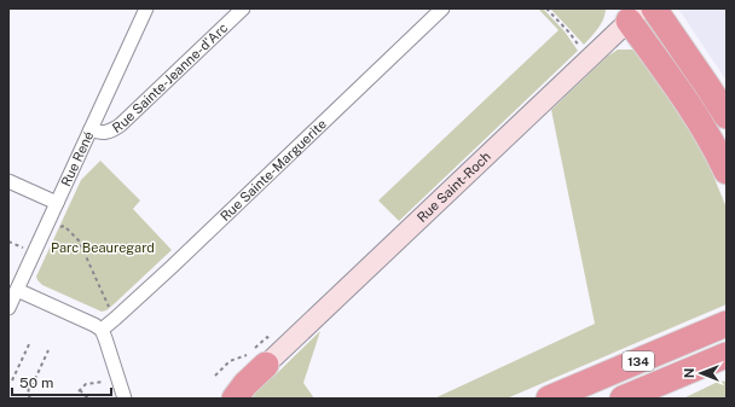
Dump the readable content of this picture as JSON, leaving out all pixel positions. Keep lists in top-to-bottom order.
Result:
{
  "streets": {
    "highway": ["134"],
    "main road": ["Rue Saint-Roch"],
    "street": ["Rue Sainte-Jeanne-d'Arc", "Rue René", "Rue Sainte-Marguerite"]
  },
  "crossings": [
    ["Rue Sainte-Jeanne-d'Arc", "Rue René"]
  ],
  "parks": ["Parc Beauregard"],
  "scale_bar": "50 m",
  "north": "left"
}
